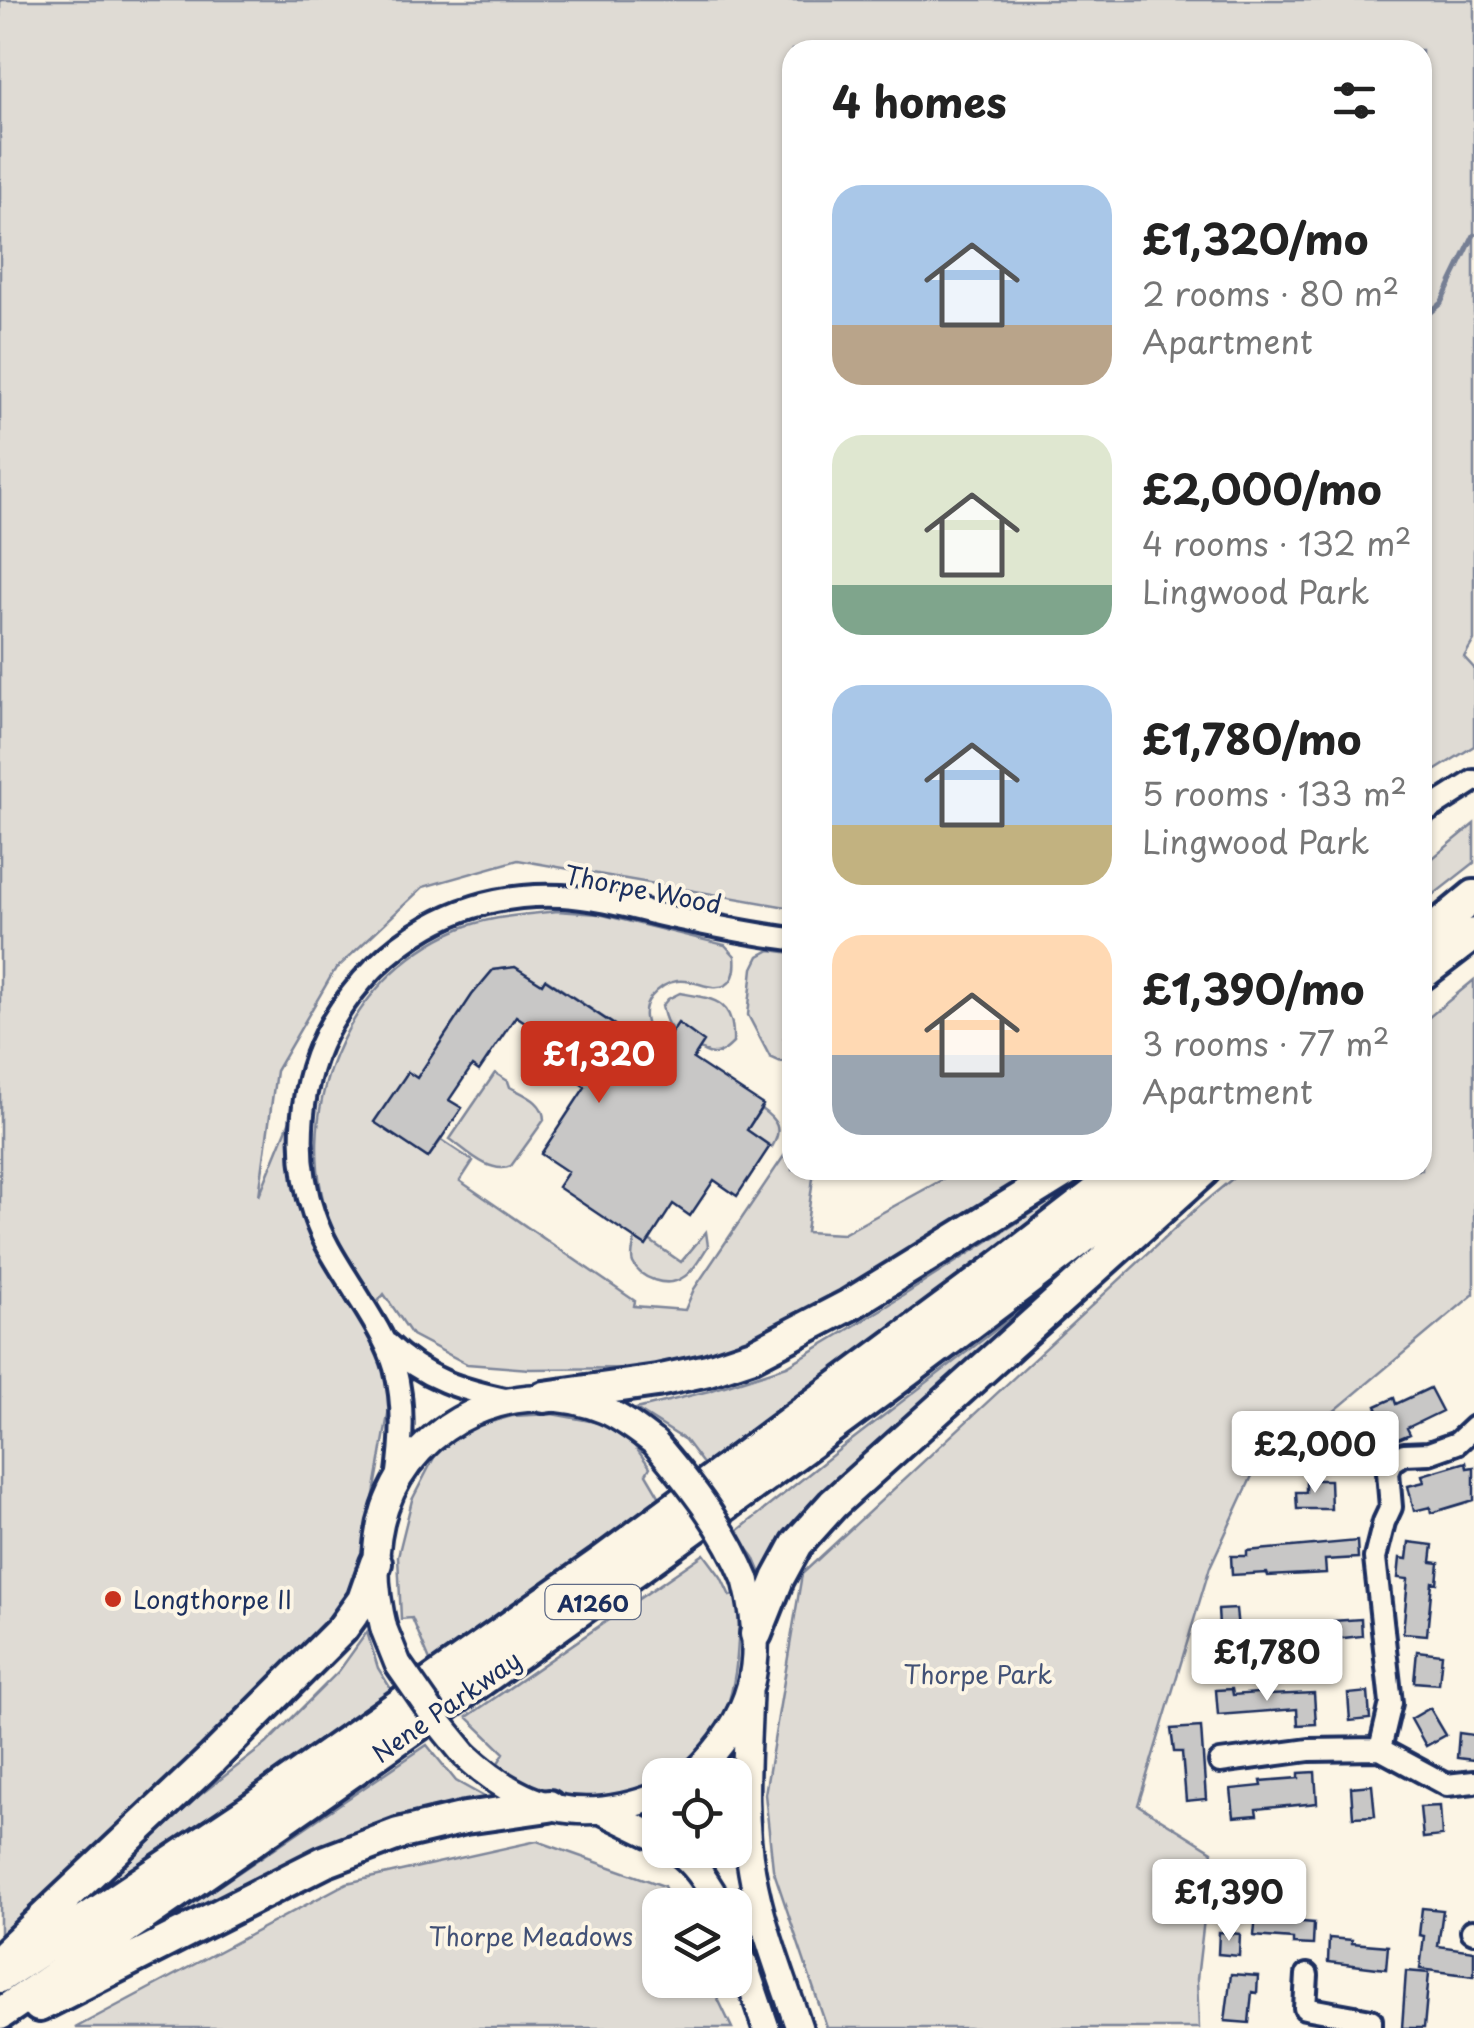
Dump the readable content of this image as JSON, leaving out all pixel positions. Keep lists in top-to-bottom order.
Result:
{
  "streets": {
    "highway": ["A1260", "Nene Parkway"],
    "street": ["Thorpe Wood"]
  },
  "parks": ["Thorpe Park", "Thorpe Meadows"],
  "places": ["Longthorpe II"],
  "page": {
    "heading": "4 homes",
    "list": [
      {
        "name": "£1,320/mo",
        "note": "2 rooms · 80 m² · Apartment"
      },
      {
        "name": "£2,000/mo",
        "note": "4 rooms · 132 m² · Lingwood Park"
      },
      {
        "name": "£1,780/mo",
        "note": "5 rooms · 133 m² · Lingwood Park"
      },
      {
        "name": "£1,390/mo",
        "note": "3 rooms · 77 m² · Apartment"
      }
    ],
    "price": [
      "£1,320",
      "£2,000",
      "£1,780",
      "£1,390"
    ]
  }
}
